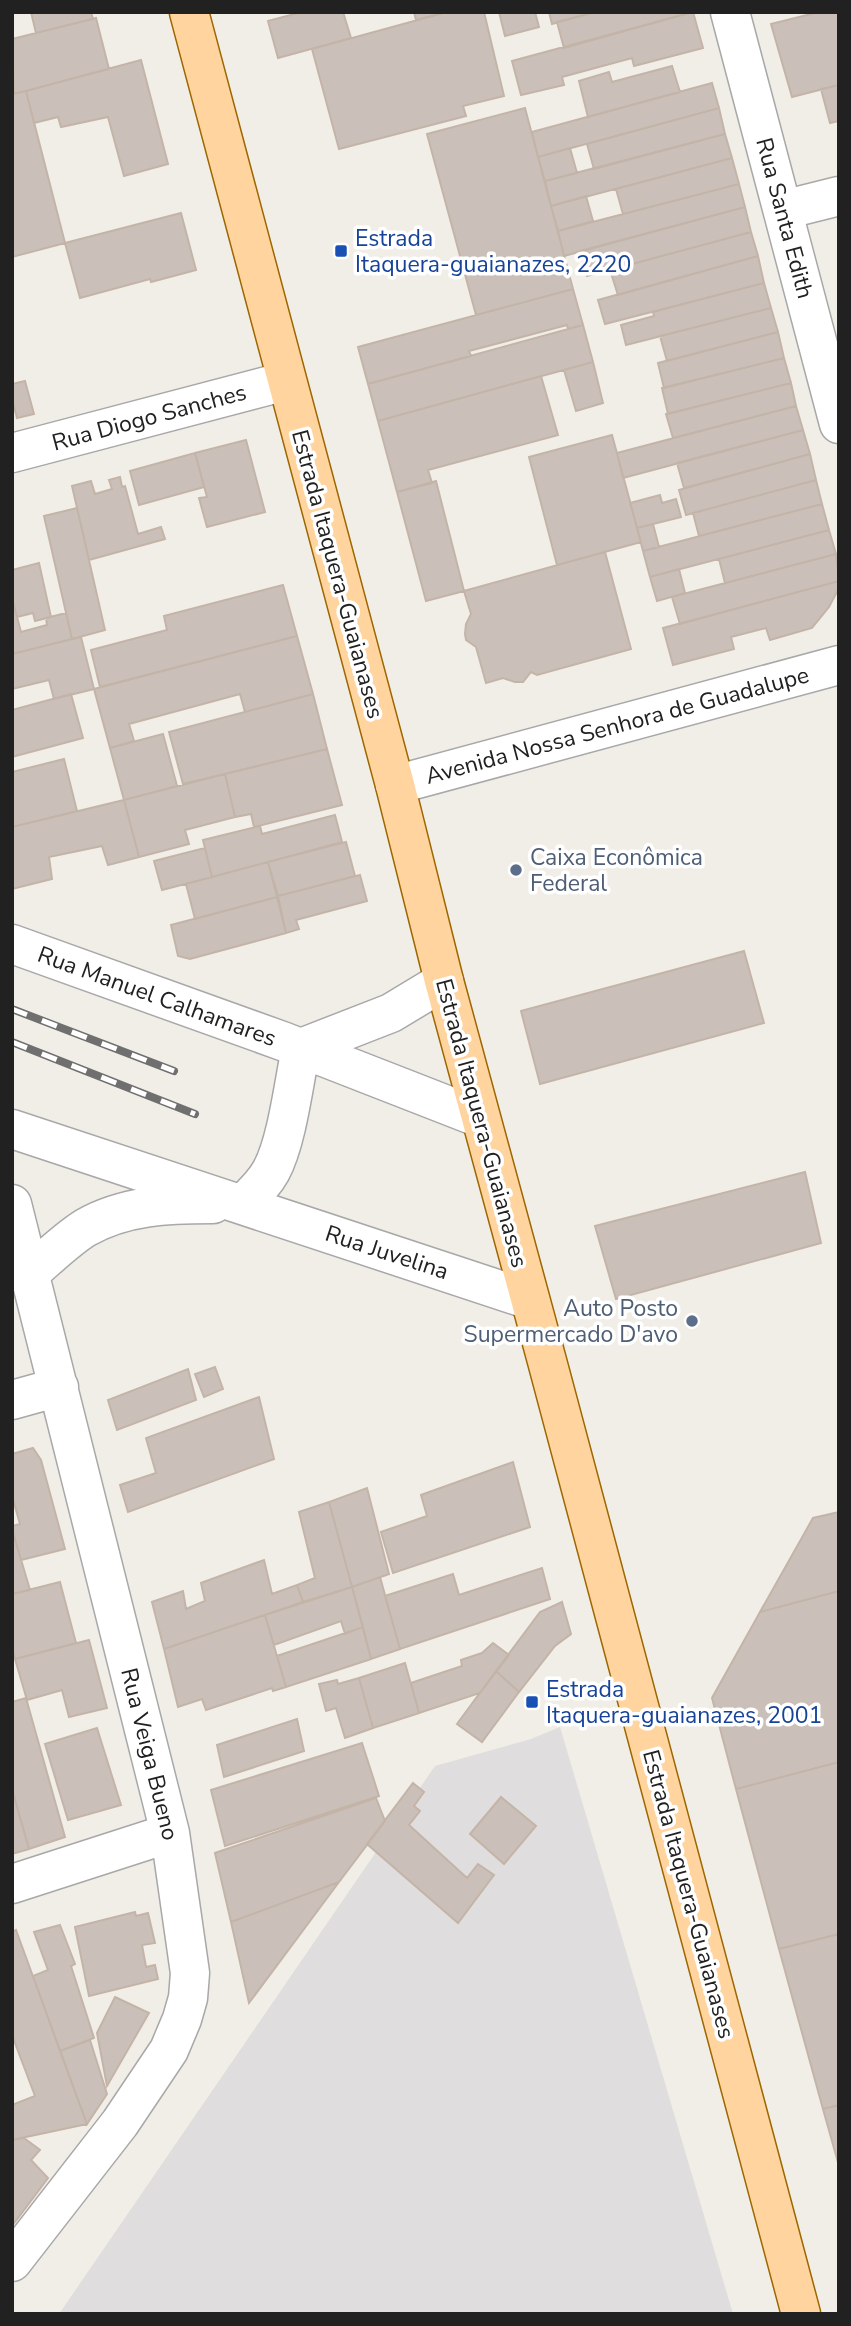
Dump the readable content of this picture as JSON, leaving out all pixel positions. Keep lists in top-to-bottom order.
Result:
{
  "streets": {
    "main road": ["Estrada Itaquera-Guaianases"],
    "street": [
      "Rua Santa Edith",
      "Rua Diogo Sanches",
      "Avenida Nossa Senhora de Guadalupe",
      "Rua Manuel Calhamares",
      "Rua Juvelina",
      "Rua Veiga Bueno"
    ]
  },
  "crossings": [
    ["Rua Diogo Sanches", "Estrada Itaquera-Guaianases"],
    ["Estrada Itaquera-Guaianases", "Avenida Nossa Senhora de Guadalupe"],
    ["Estrada Itaquera-Guaianases", "Rua Manuel Calhamares"],
    ["Estrada Itaquera-Guaianases", "Rua Juvelina"],
    ["Rua Juvelina", "Rua Veiga Bueno"]
  ],
  "places": {
    "transit": ["Estrada Itaquera-guaianazes, 2220", "Estrada Itaquera-guaianazes, 2001"],
    "other": ["Caixa Econômica Federal", "Auto Posto Supermercado D'avo"]
  }
}
